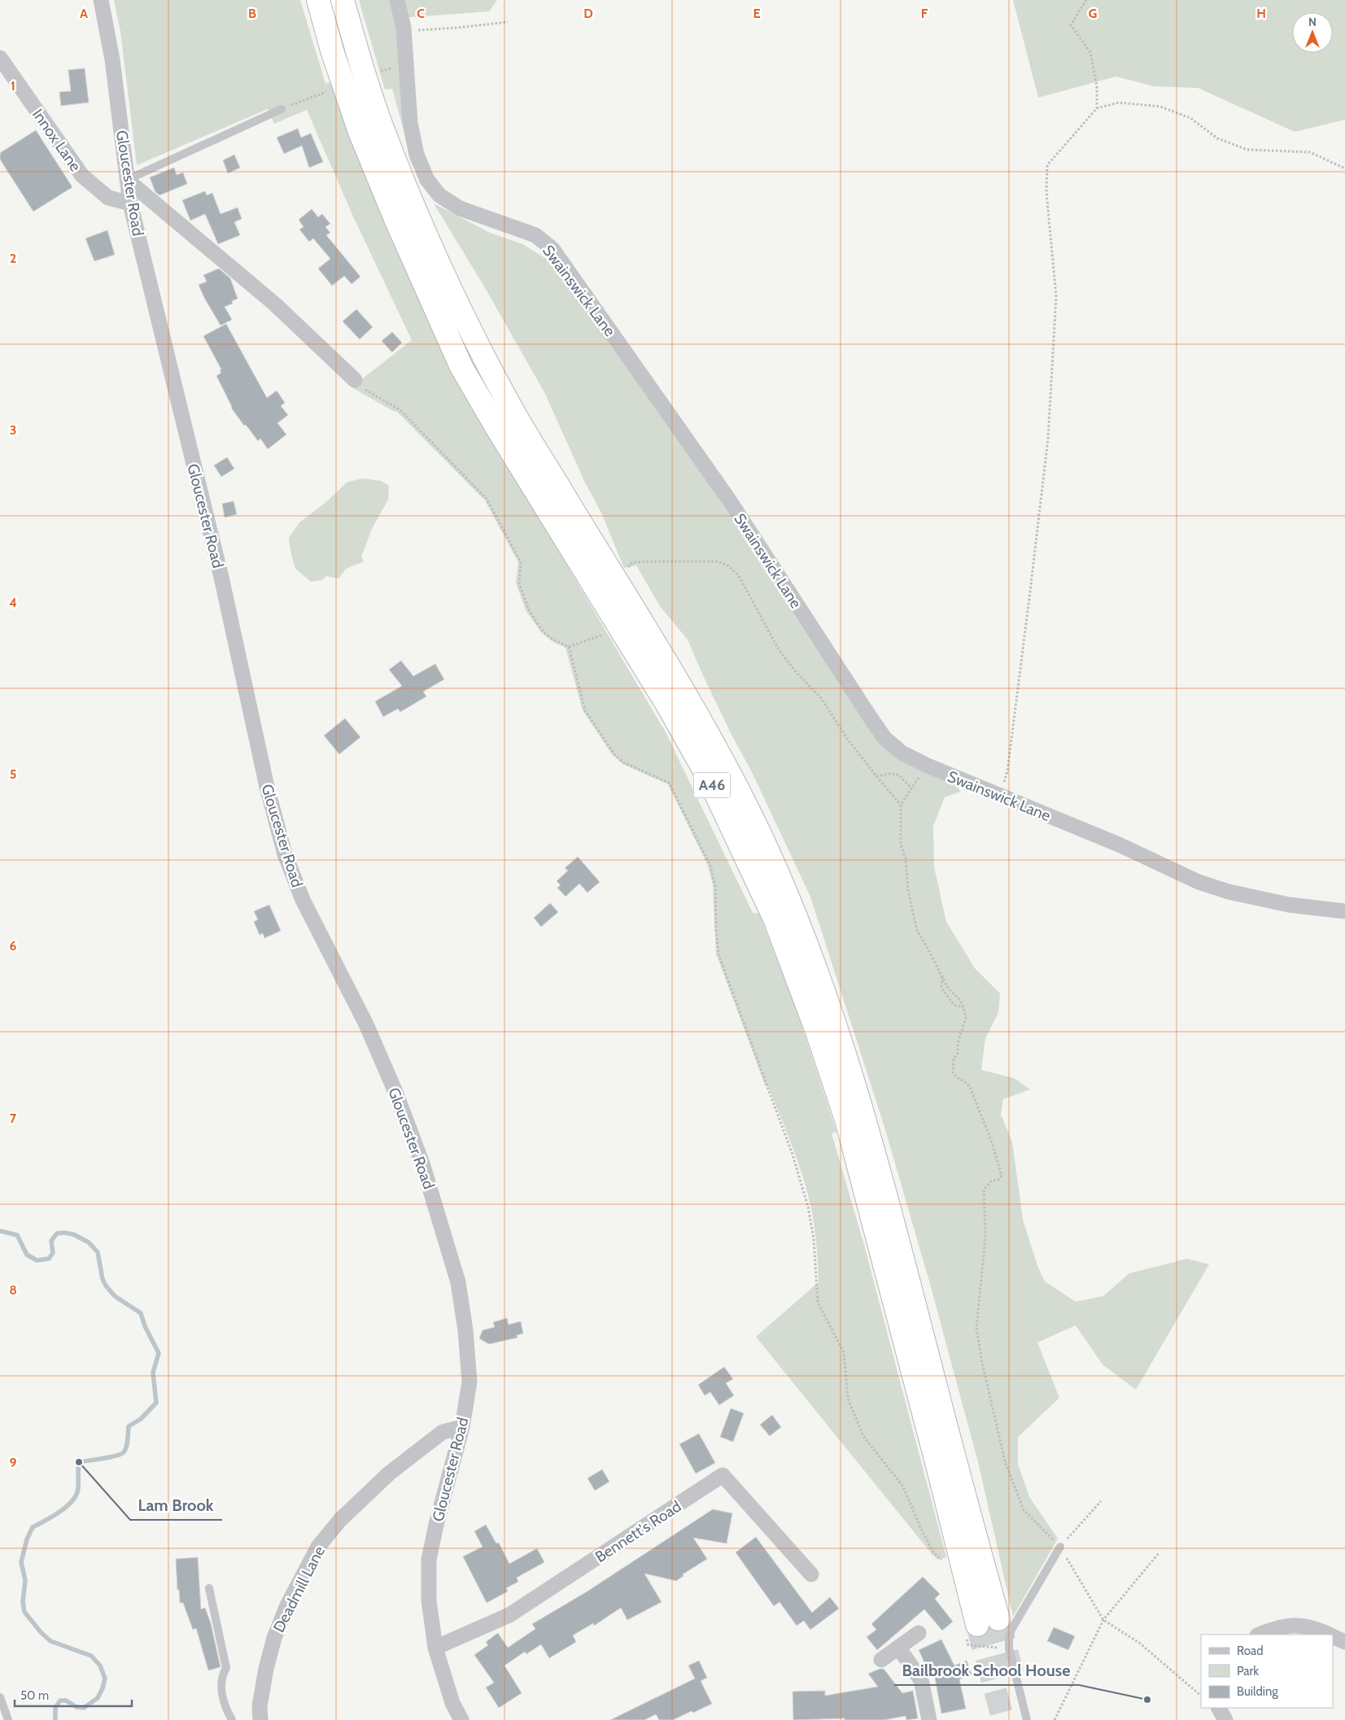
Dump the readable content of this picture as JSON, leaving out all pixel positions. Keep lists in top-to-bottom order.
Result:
{
  "streets": {
    "highway": ["A46"],
    "street": [
      "Innox Lane",
      "Gloucester Road",
      "Swainswick Lane",
      "Bennett's Road",
      "Deadmill Lane"
    ]
  },
  "crossings": [
    ["Innox Lane", "Gloucester Road"],
    ["Gloucester Road", "Bennett's Road"],
    ["Gloucester Road", "Deadmill Lane"]
  ],
  "places": ["Lam Brook", "Bailbrook School House"],
  "legend": ["Road", "Park", "Building"],
  "scale_bar": "50 m",
  "north": "top",
  "grid": {
    "columns": [
      "A",
      "B",
      "C",
      "D",
      "E",
      "F",
      "G",
      "H"
    ],
    "rows": [
      "1",
      "2",
      "3",
      "4",
      "5",
      "6",
      "7",
      "8",
      "9"
    ]
  }
}
